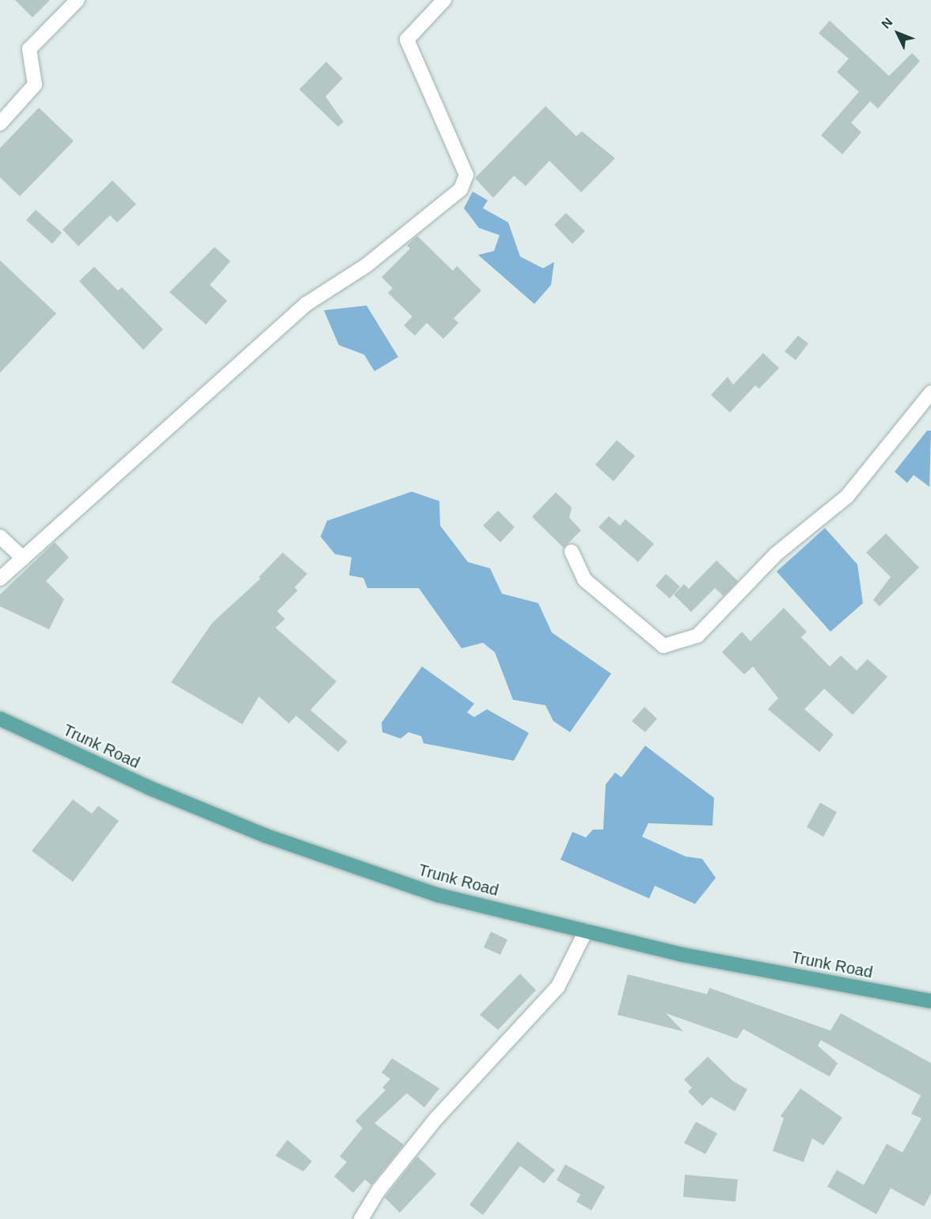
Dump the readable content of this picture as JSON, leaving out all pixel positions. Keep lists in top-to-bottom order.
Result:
{
  "streets": {
    "main road": ["Trunk Road"]
  },
  "north": "top left"
}
